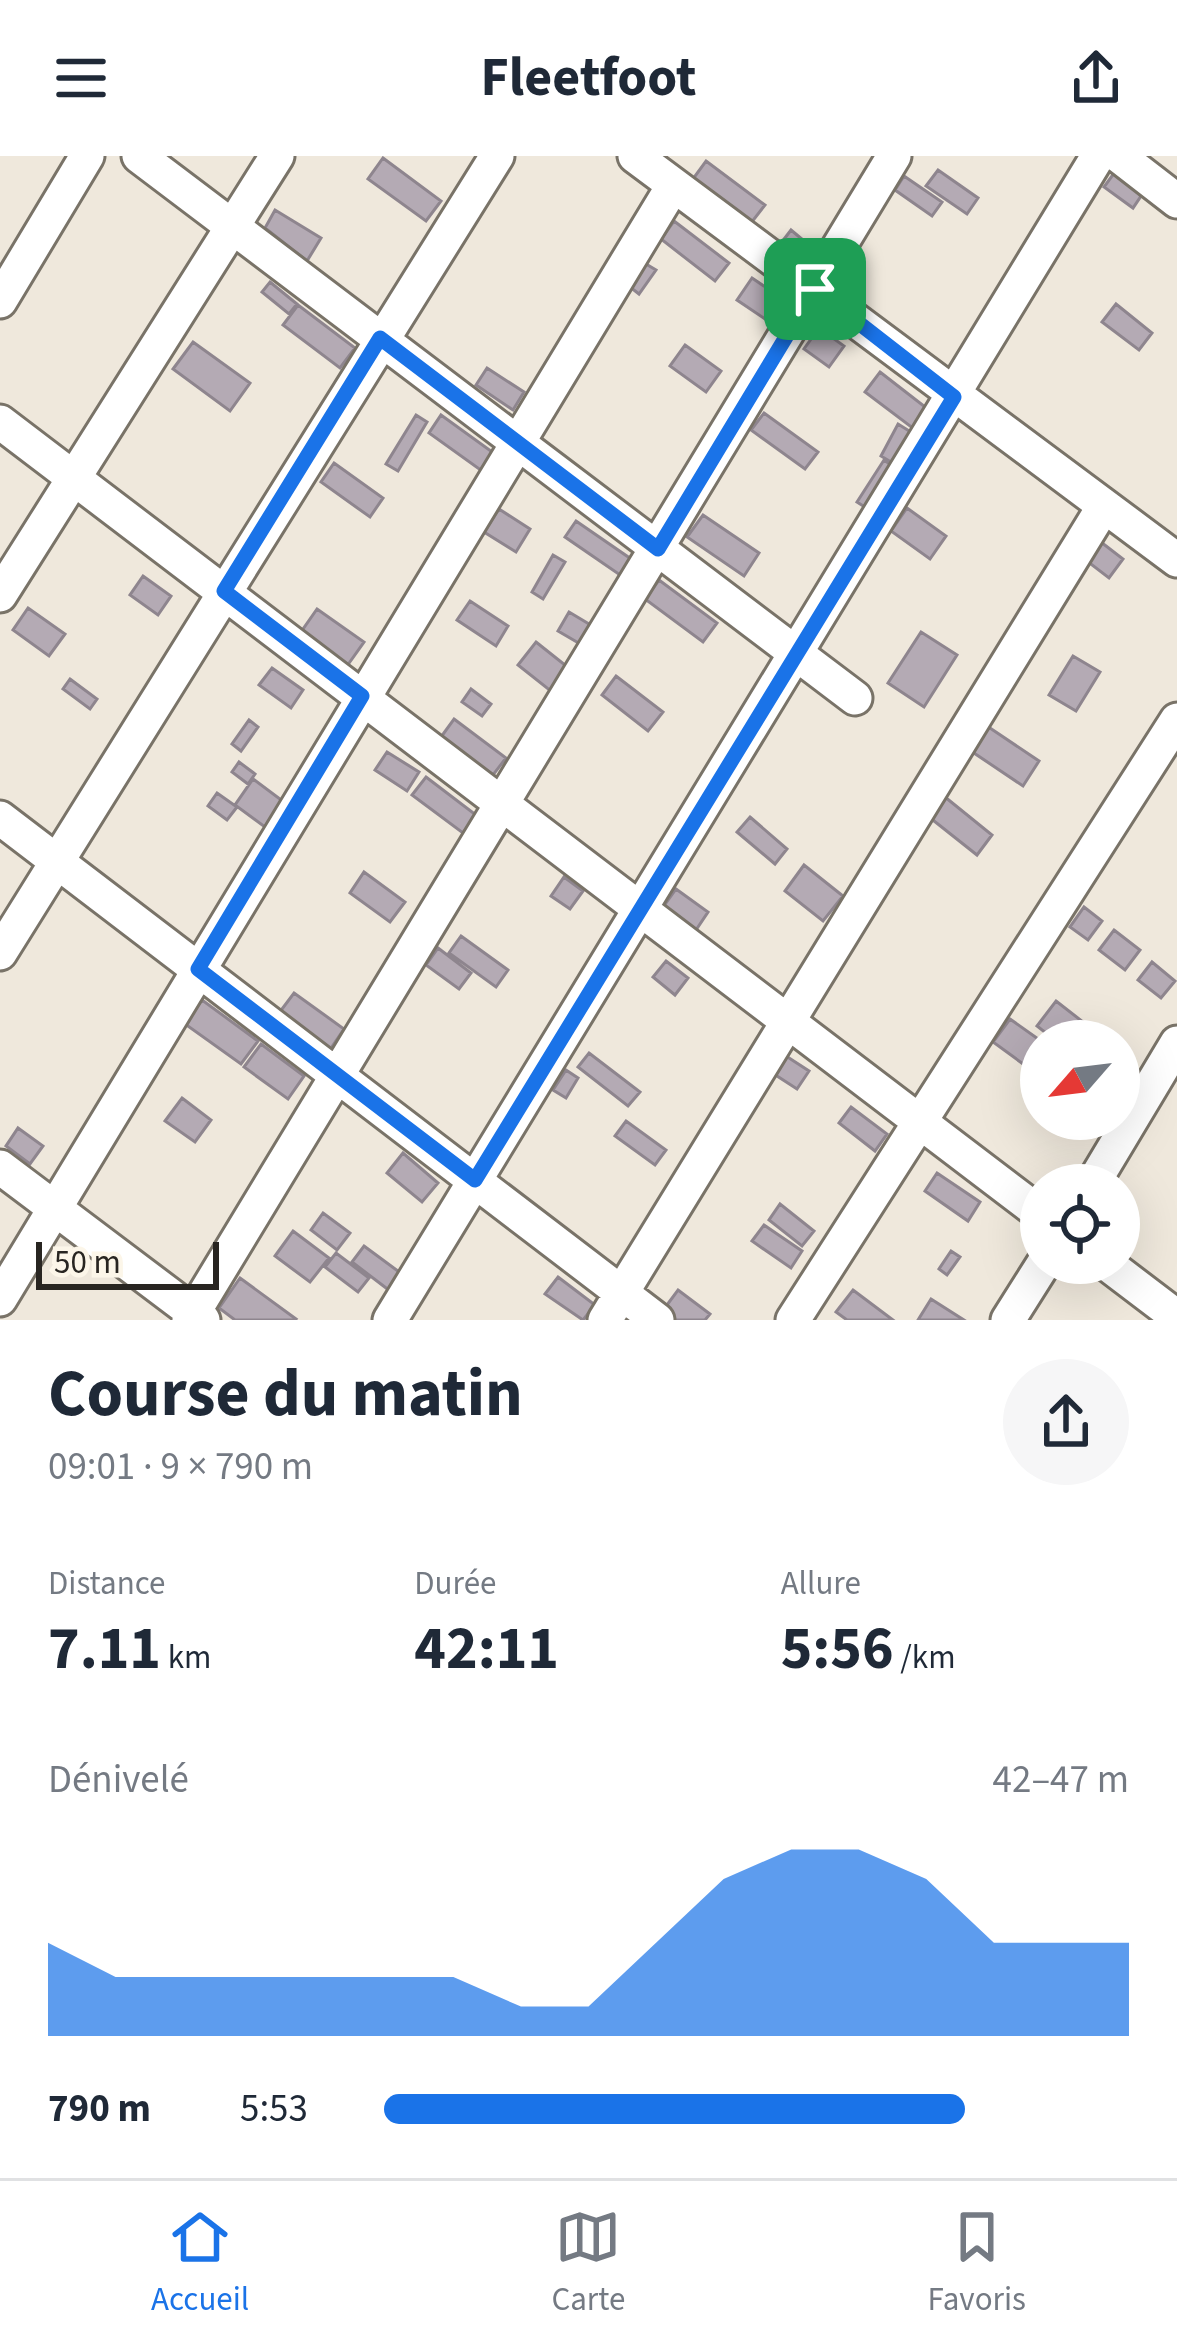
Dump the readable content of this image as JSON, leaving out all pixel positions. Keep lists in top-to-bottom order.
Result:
{
  "scale_bar": "50 m",
  "north": "bottom left",
  "page": {
    "header": "Fleetfoot",
    "scale": "50 m",
    "heading": ["Course du matin", "09:01 · 9 × 790 m"],
    "stats": [
      ["Distance", "7.11 km"],
      ["Durée", "42:11"],
      ["Allure", "5:56 /km"]
    ],
    "chart": ["Dénivelé", "42–47 m"],
    "list": [
      {
        "name": "790 m",
        "note": "5:53"
      }
    ],
    "tabs": ["Accueil", "Carte", "Favoris"]
  }
}
